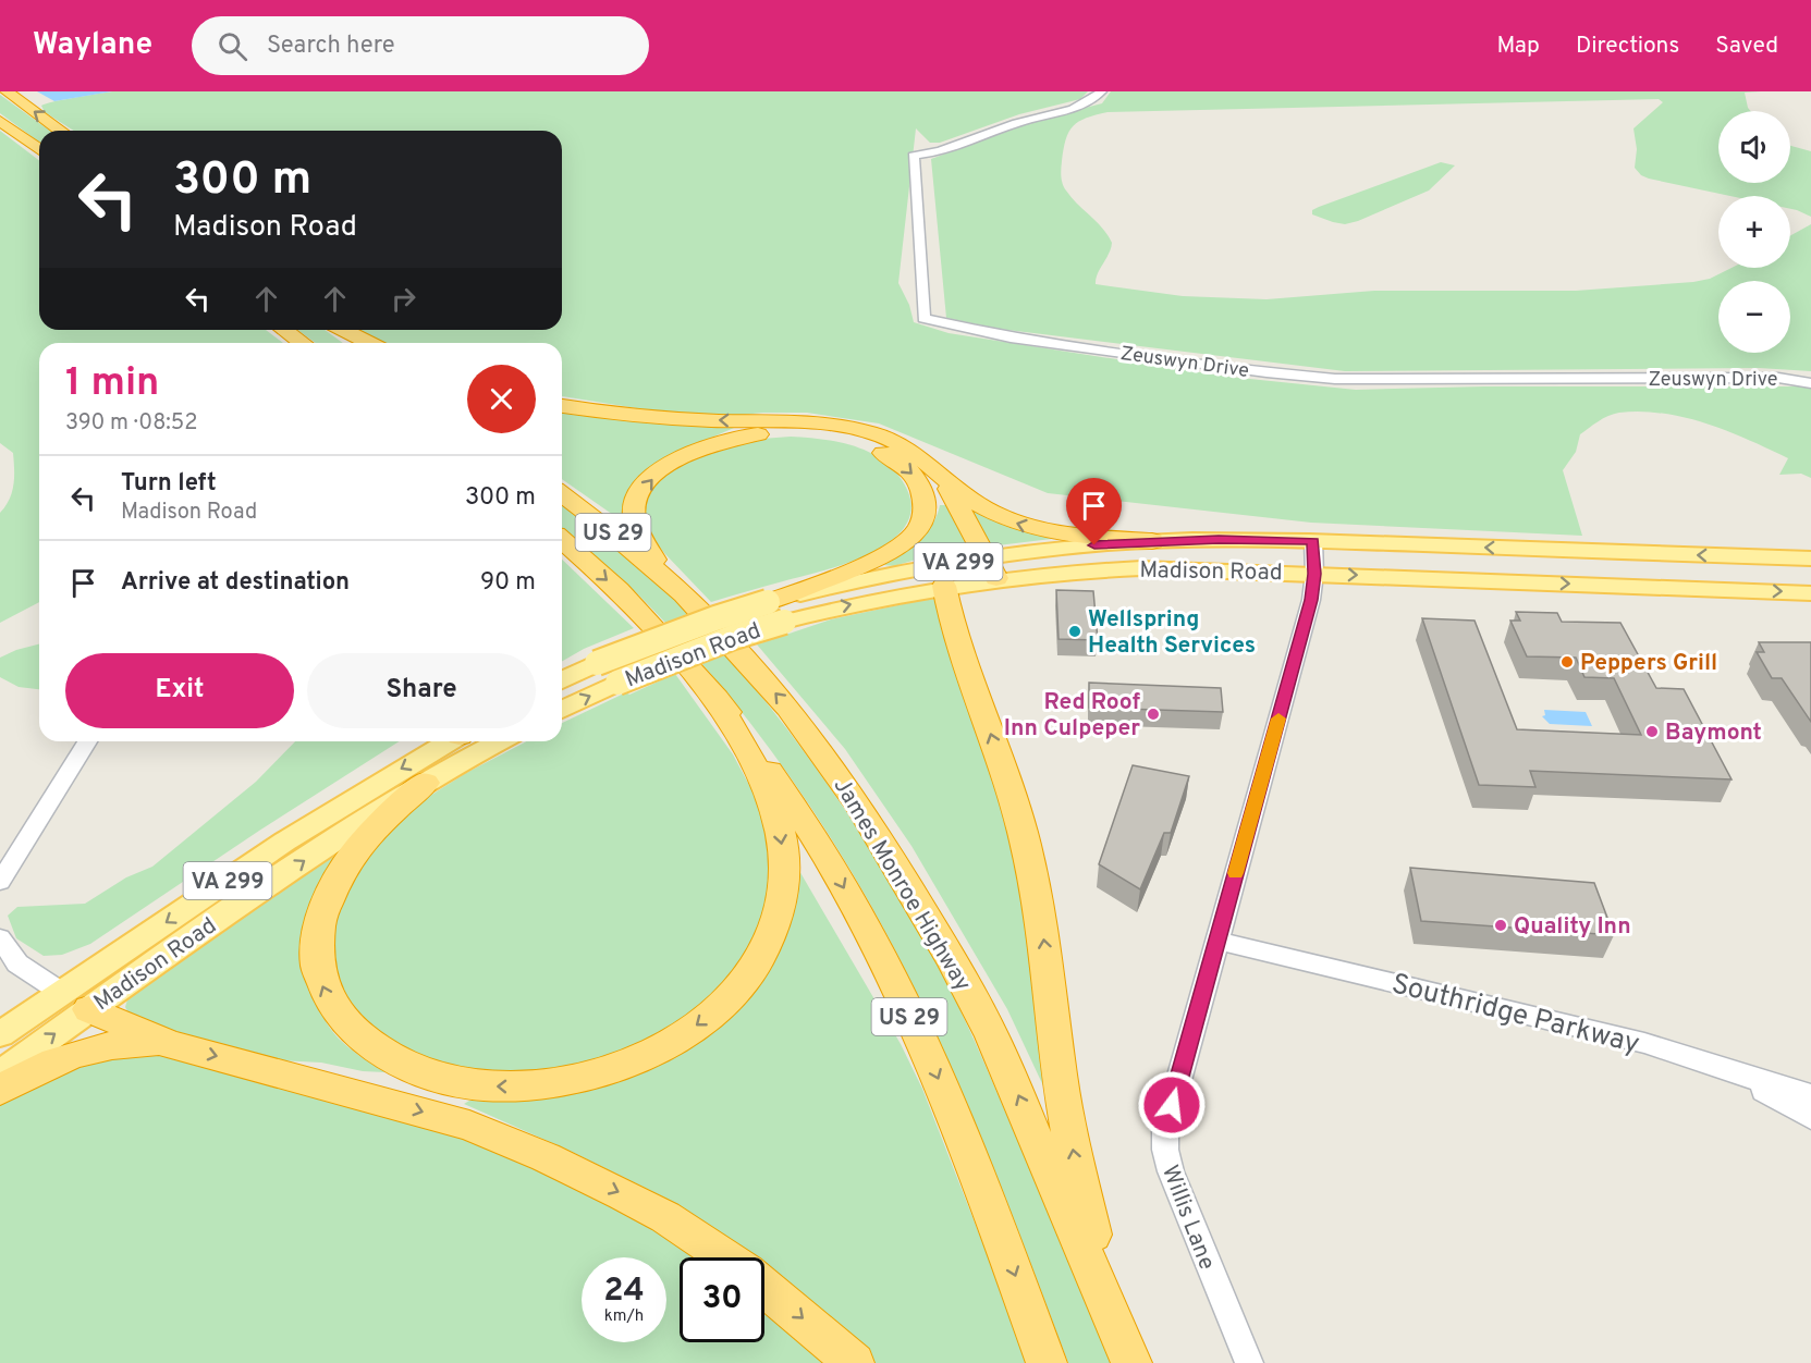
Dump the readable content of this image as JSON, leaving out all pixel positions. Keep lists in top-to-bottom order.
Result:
{
  "streets": {
    "highway": ["US 29", "James Monroe Highway"],
    "main road": ["VA 299", "Madison Road"],
    "street": ["Zeuswyn Drive", "Southridge Parkway", "Willis Lane"]
  },
  "crossings": [
    ["Madison Road", "Willis Lane"],
    ["Southridge Parkway", "Willis Lane"]
  ],
  "places": [
    "Wellspring Health Services",
    "Peppers Grill",
    "Red Roof Inn Culpeper",
    "Baymont",
    "Quality Inn"
  ],
  "page": {
    "header": "Waylane",
    "search": "Search here",
    "nav": ["Map", "Directions", "Saved"],
    "map_buttons": ["+", "−"],
    "turn": ["300 m", "Madison Road"],
    "heading": ["1 min", "390 m · 08:52"],
    "list": [
      {
        "name": "Turn left",
        "note": "Madison Road",
        "value": "300 m"
      },
      {
        "name": "Arrive at destination",
        "value": "90 m"
      }
    ],
    "buttons": ["Exit", "Share"],
    "speed": "24 km/h",
    "limit": "30"
  }
}
